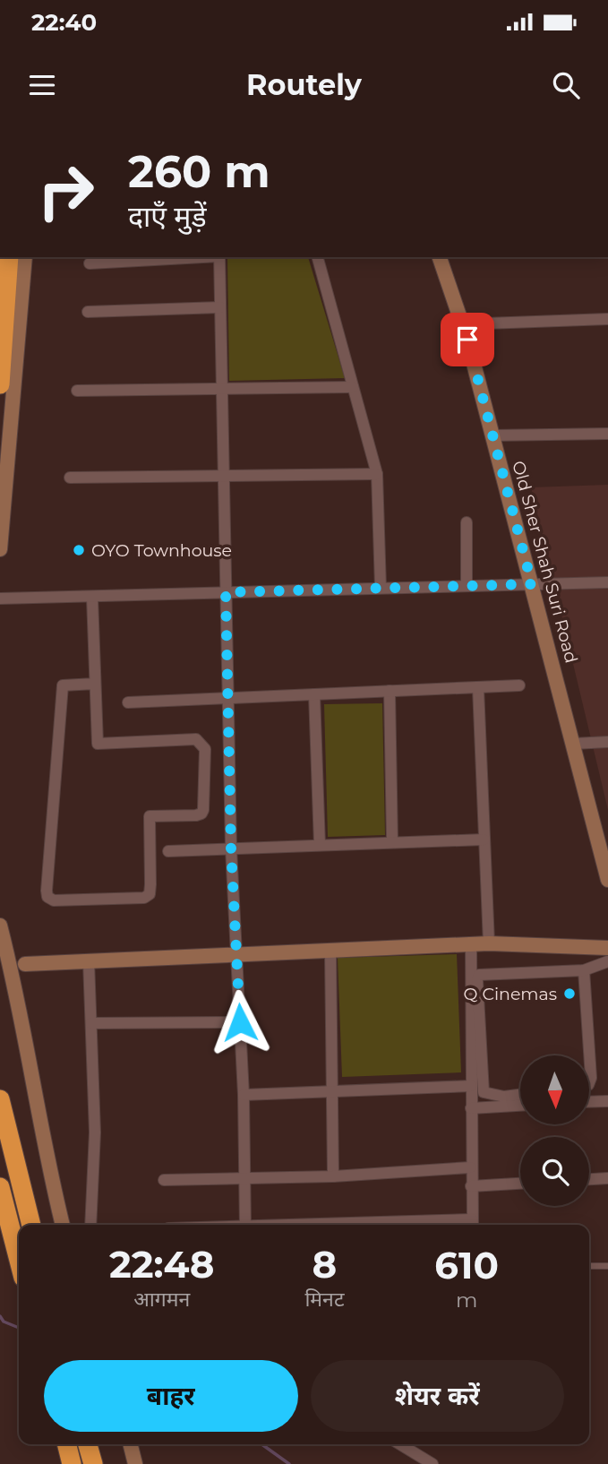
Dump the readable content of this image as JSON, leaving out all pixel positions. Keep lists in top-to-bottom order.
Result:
{
  "streets": {
    "street": ["Old Sher Shah Suri Road"]
  },
  "places": ["OYO Townhouse", "Q Cinemas"],
  "north": "bottom",
  "page": {
    "status": "22:40",
    "header": "Routely",
    "turn": ["260 m", "दाएँ मुड़ें"],
    "eta": [
      "22:48",
      "आगमन",
      "8",
      "मिनट",
      "610",
      "m"
    ],
    "buttons": ["बाहर", "शेयर करें"]
  }
}
